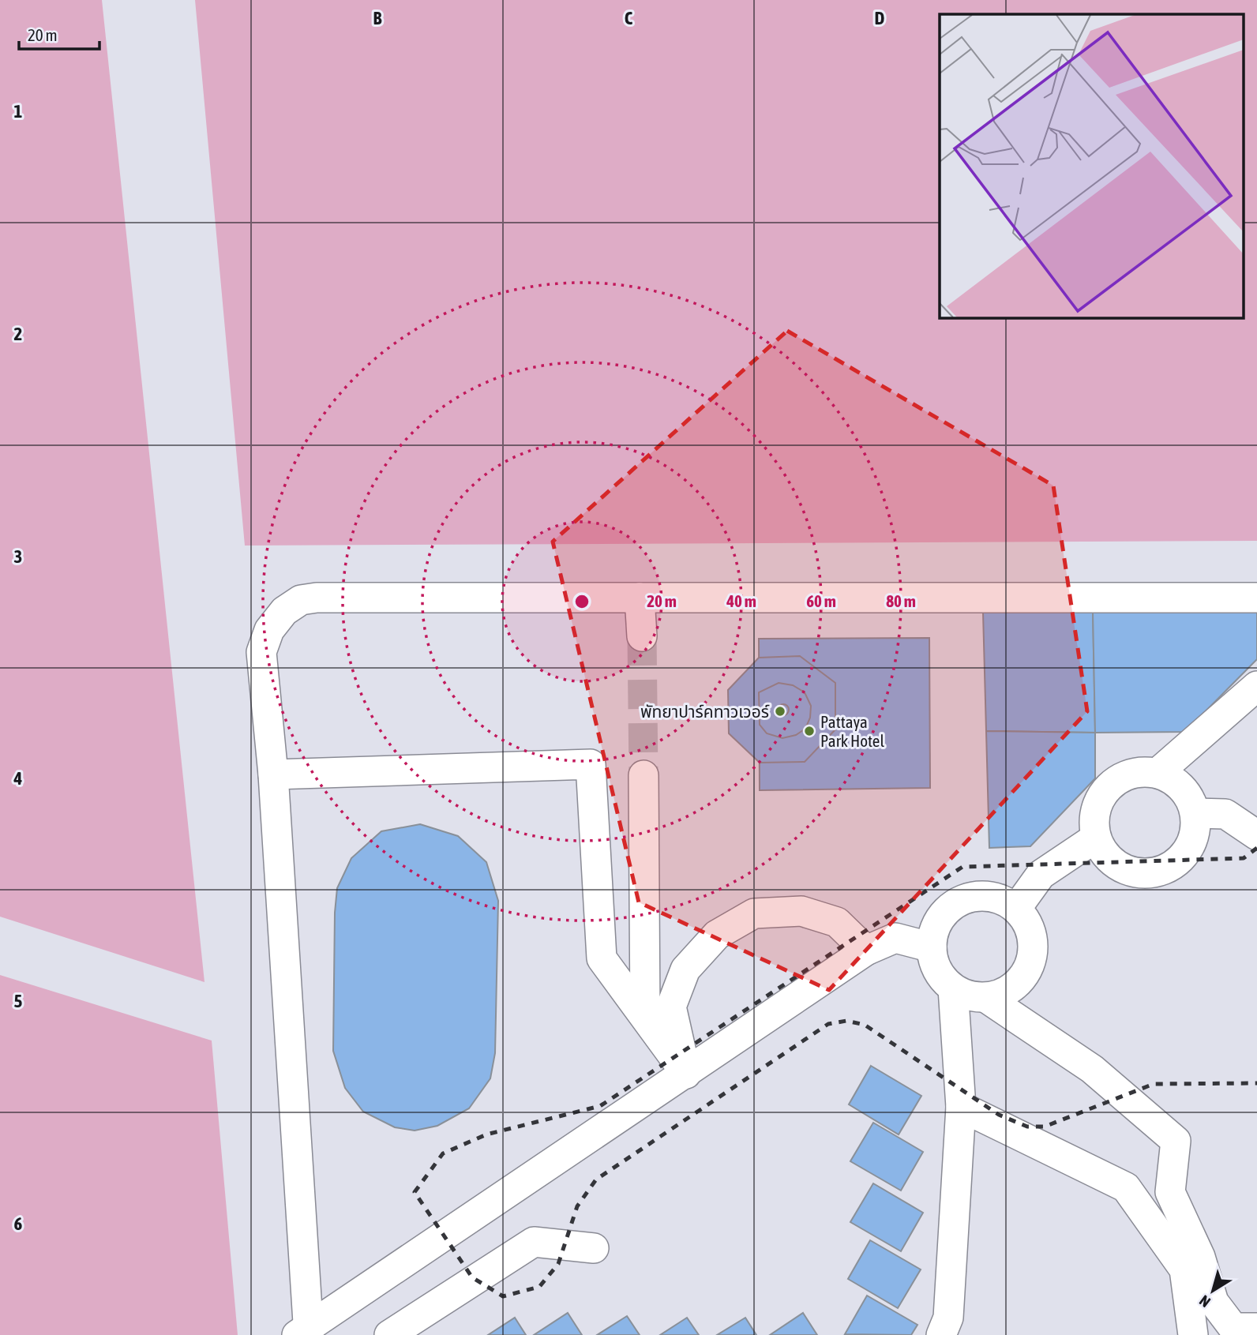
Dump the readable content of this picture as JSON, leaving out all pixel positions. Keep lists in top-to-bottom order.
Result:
{
  "places": ["พัทยาปาร์คทาวเวอร์", "Pattaya Park Hotel"],
  "scale_bar": "20 m",
  "north": "bottom left",
  "grid": {
    "columns": ["B", "C", "D"],
    "rows": [
      "1",
      "2",
      "3",
      "4",
      "5",
      "6"
    ]
  },
  "rings": [
    "20 m",
    "40 m",
    "60 m",
    "80 m"
  ]
}
